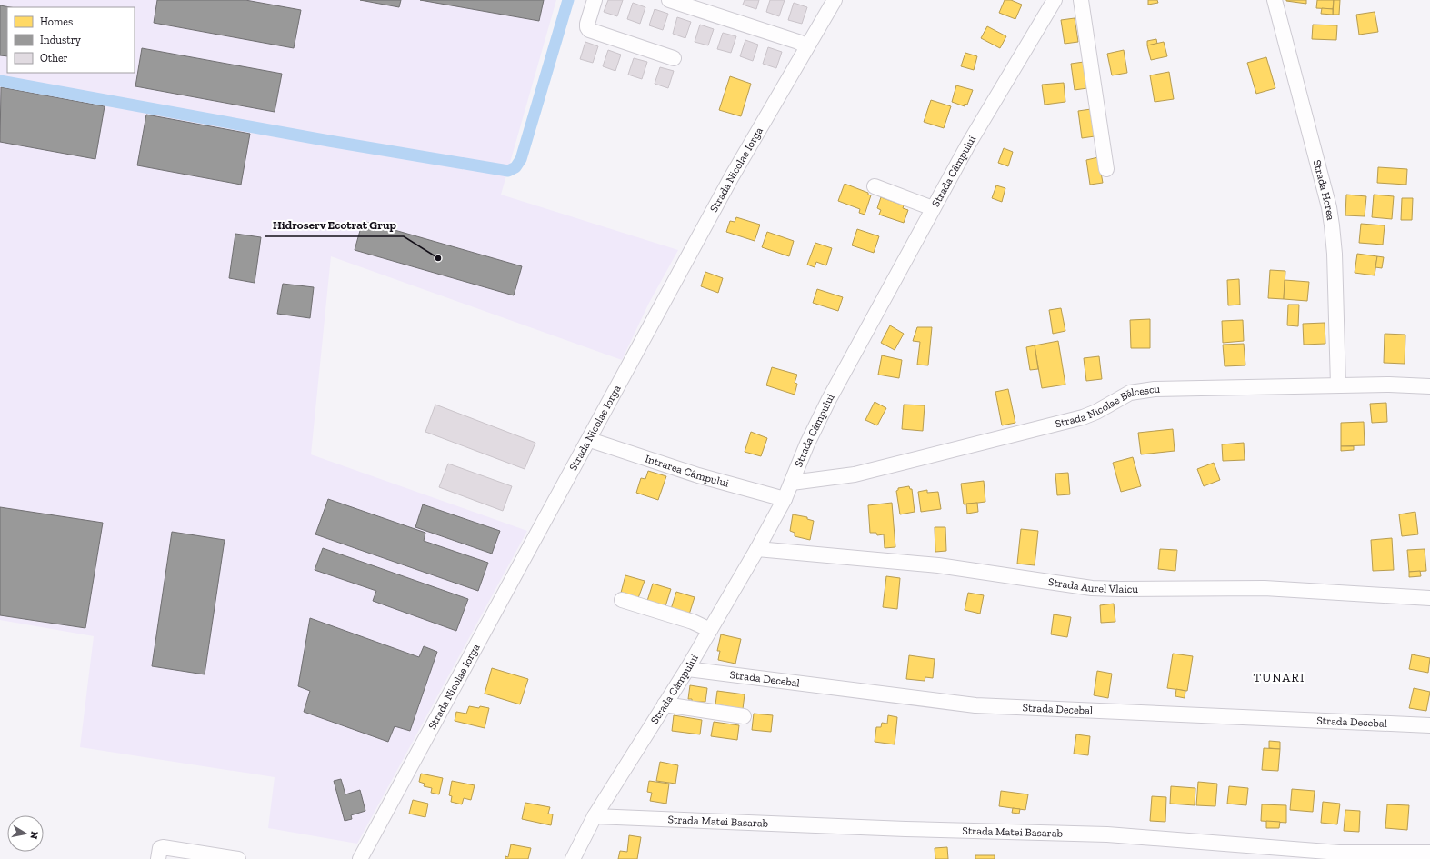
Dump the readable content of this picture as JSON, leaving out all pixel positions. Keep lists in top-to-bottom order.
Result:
{
  "streets": {
    "street": [
      "Strada Nicolae Iorga",
      "Strada Câmpului",
      "Strada Horea",
      "Strada Nicolae Bălcescu",
      "Intrarea Câmpului",
      "Strada Aurel Vlaicu",
      "Strada Decebal",
      "Strada Matei Basarab"
    ]
  },
  "crossings": [
    ["Strada Nicolae Iorga", "Intrarea Câmpului"],
    ["Strada Câmpului", "Strada Nicolae Bălcescu"],
    ["Strada Câmpului", "Intrarea Câmpului"],
    ["Strada Câmpului", "Strada Aurel Vlaicu"],
    ["Strada Câmpului", "Strada Decebal"],
    ["Strada Câmpului", "Strada Matei Basarab"],
    ["Strada Horea", "Strada Nicolae Bălcescu"]
  ],
  "districts": ["TUNARI"],
  "places": ["Hidroserv Ecotrat Grup"],
  "legend": ["Homes", "Industry", "Other"],
  "north": "right"
}
